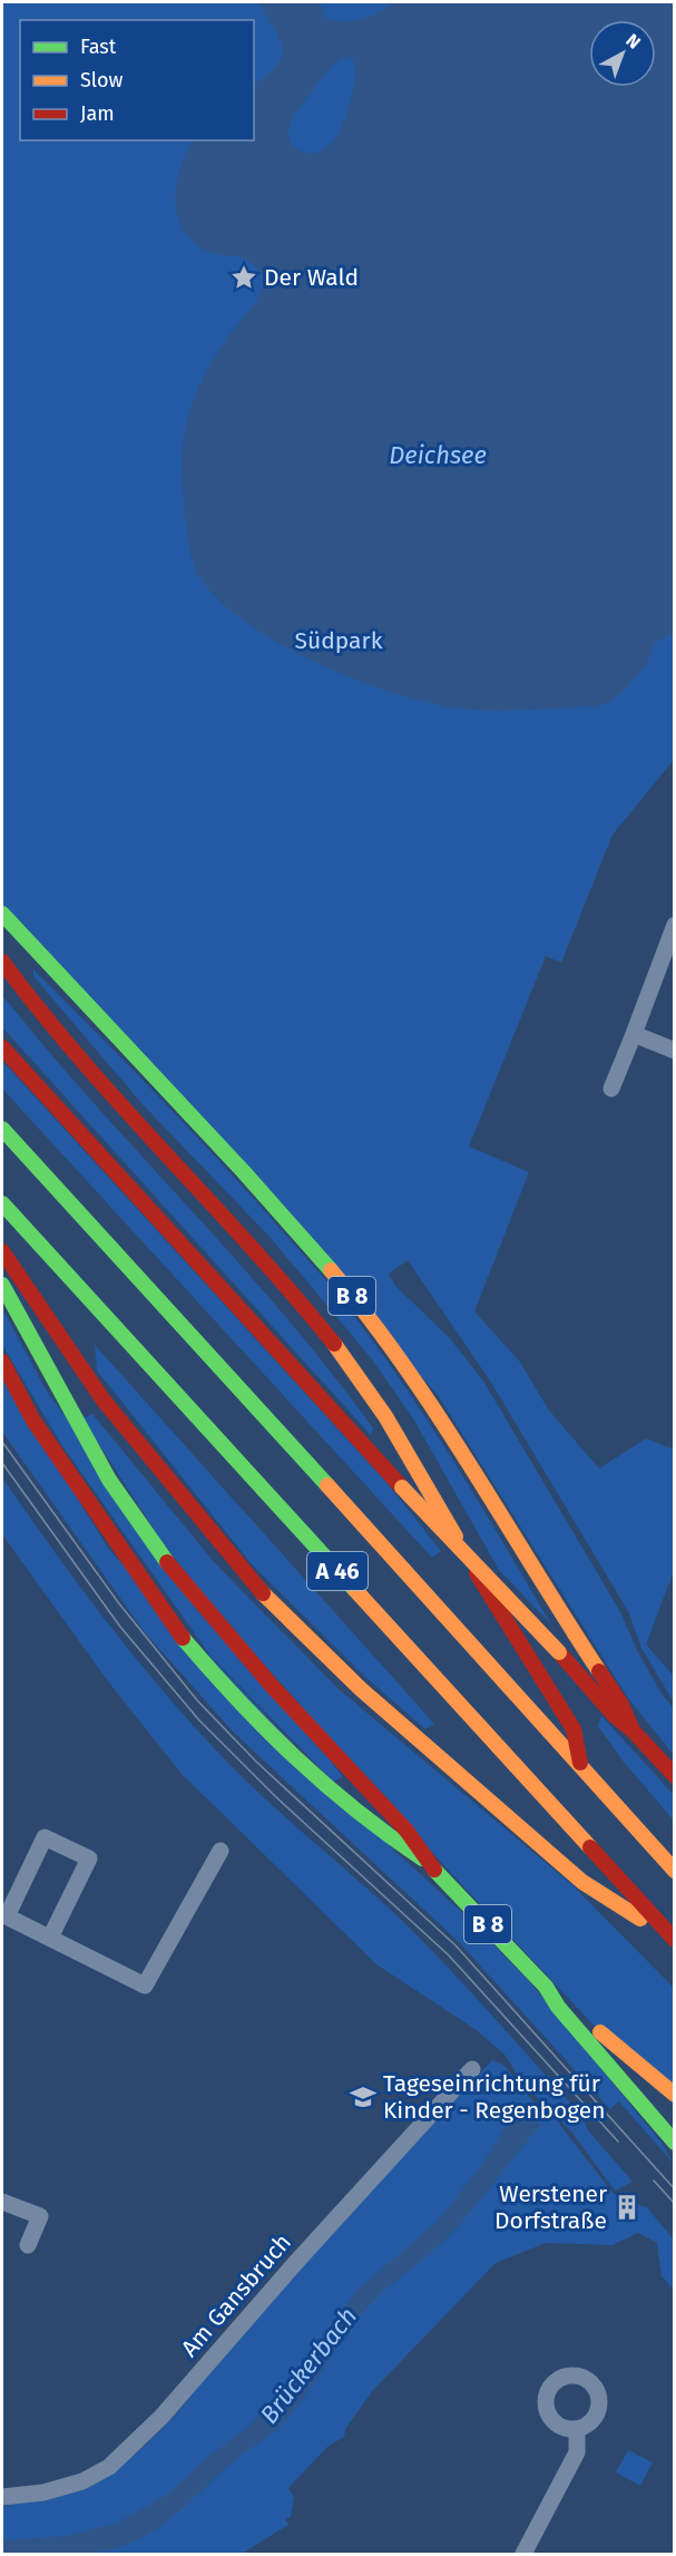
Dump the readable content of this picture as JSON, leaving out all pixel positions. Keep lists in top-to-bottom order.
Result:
{
  "streets": {
    "main road": ["B 8", "A 46"],
    "street": ["Am Gansbruch"]
  },
  "water": ["Deichsee", "Brückerbach"],
  "parks": ["Südpark"],
  "places": {
    "place": ["Der Wald"],
    "school or university": ["Tageseinrichtung für Kinder - Regenbogen"],
    "building": ["Werstener Dorfstraße"]
  },
  "legend": ["Fast", "Slow", "Jam"],
  "north": "top right"
}
